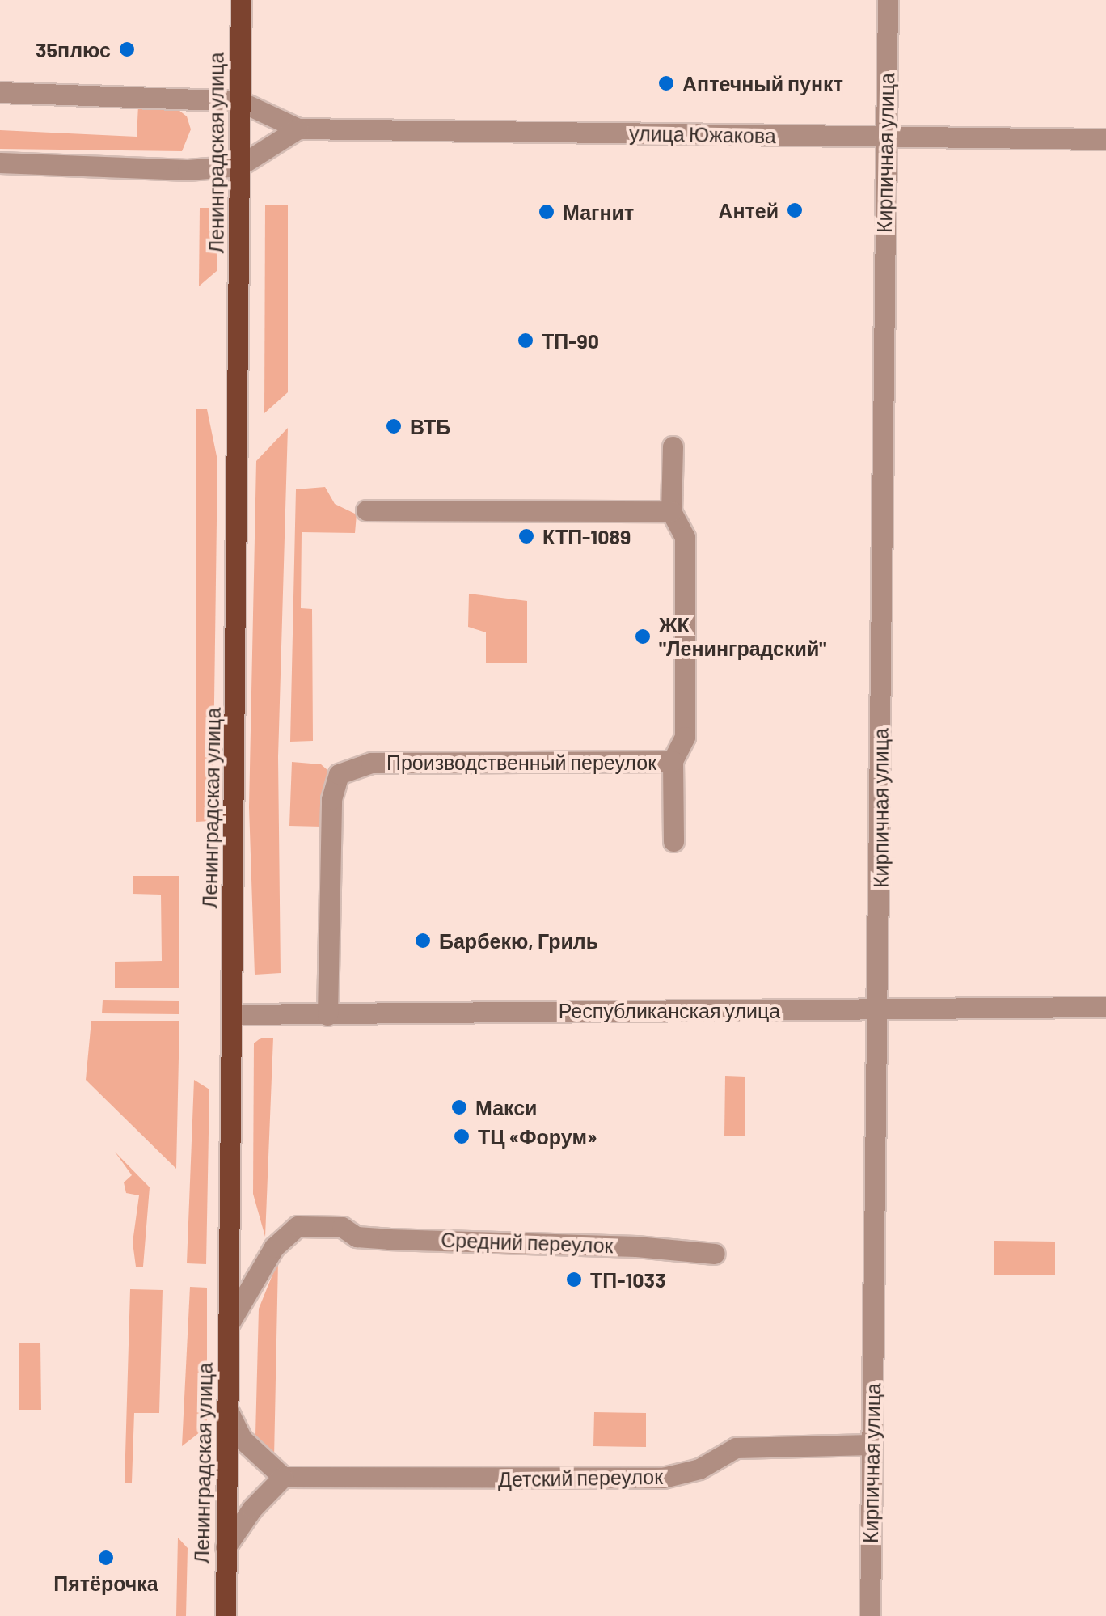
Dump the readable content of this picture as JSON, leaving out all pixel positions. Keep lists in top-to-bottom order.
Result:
{
  "streets": {
    "main road": ["Ленинградская улица"],
    "street": [
      "улица Южакова",
      "Кирпичная улица",
      "Производственный переулок",
      "Республиканская улица",
      "Средний переулок",
      "Детский переулок"
    ]
  },
  "crossings": [
    ["улица Южакова", "Ленинградская улица"],
    ["улица Южакова", "Кирпичная улица"],
    ["Ленинградская улица", "Республиканская улица"],
    ["Ленинградская улица", "Средний переулок"],
    ["Кирпичная улица", "Республиканская улица"],
    ["Кирпичная улица", "Детский переулок"],
    ["Производственный переулок", "Республиканская улица"]
  ],
  "places": [
    "35плюс",
    "Аптечный пункт",
    "Антей",
    "Магнит",
    "ТП-90",
    "ВТБ",
    "КТП-1089",
    "ЖК \"Ленинградский\"",
    "Барбекю, Гриль",
    "Макси",
    "ТЦ «Форум»",
    "ТП-1033",
    "Пятёрочка"
  ]
}
